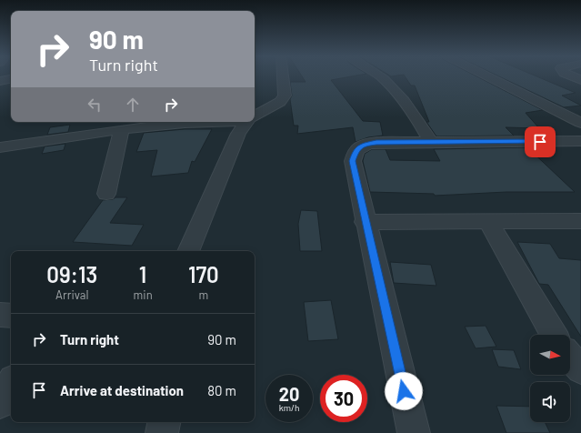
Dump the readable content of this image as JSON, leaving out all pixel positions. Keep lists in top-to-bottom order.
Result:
{
  "north": "right",
  "page": {
    "turn": ["90 m", "Turn right"],
    "eta": [
      "09:13",
      "Arrival",
      "1",
      "min",
      "170",
      "m"
    ],
    "list": [
      {
        "name": "Turn right",
        "value": "90 m"
      },
      {
        "name": "Arrive at destination",
        "value": "80 m"
      }
    ],
    "speed": "20 km/h",
    "limit": "30"
  }
}
